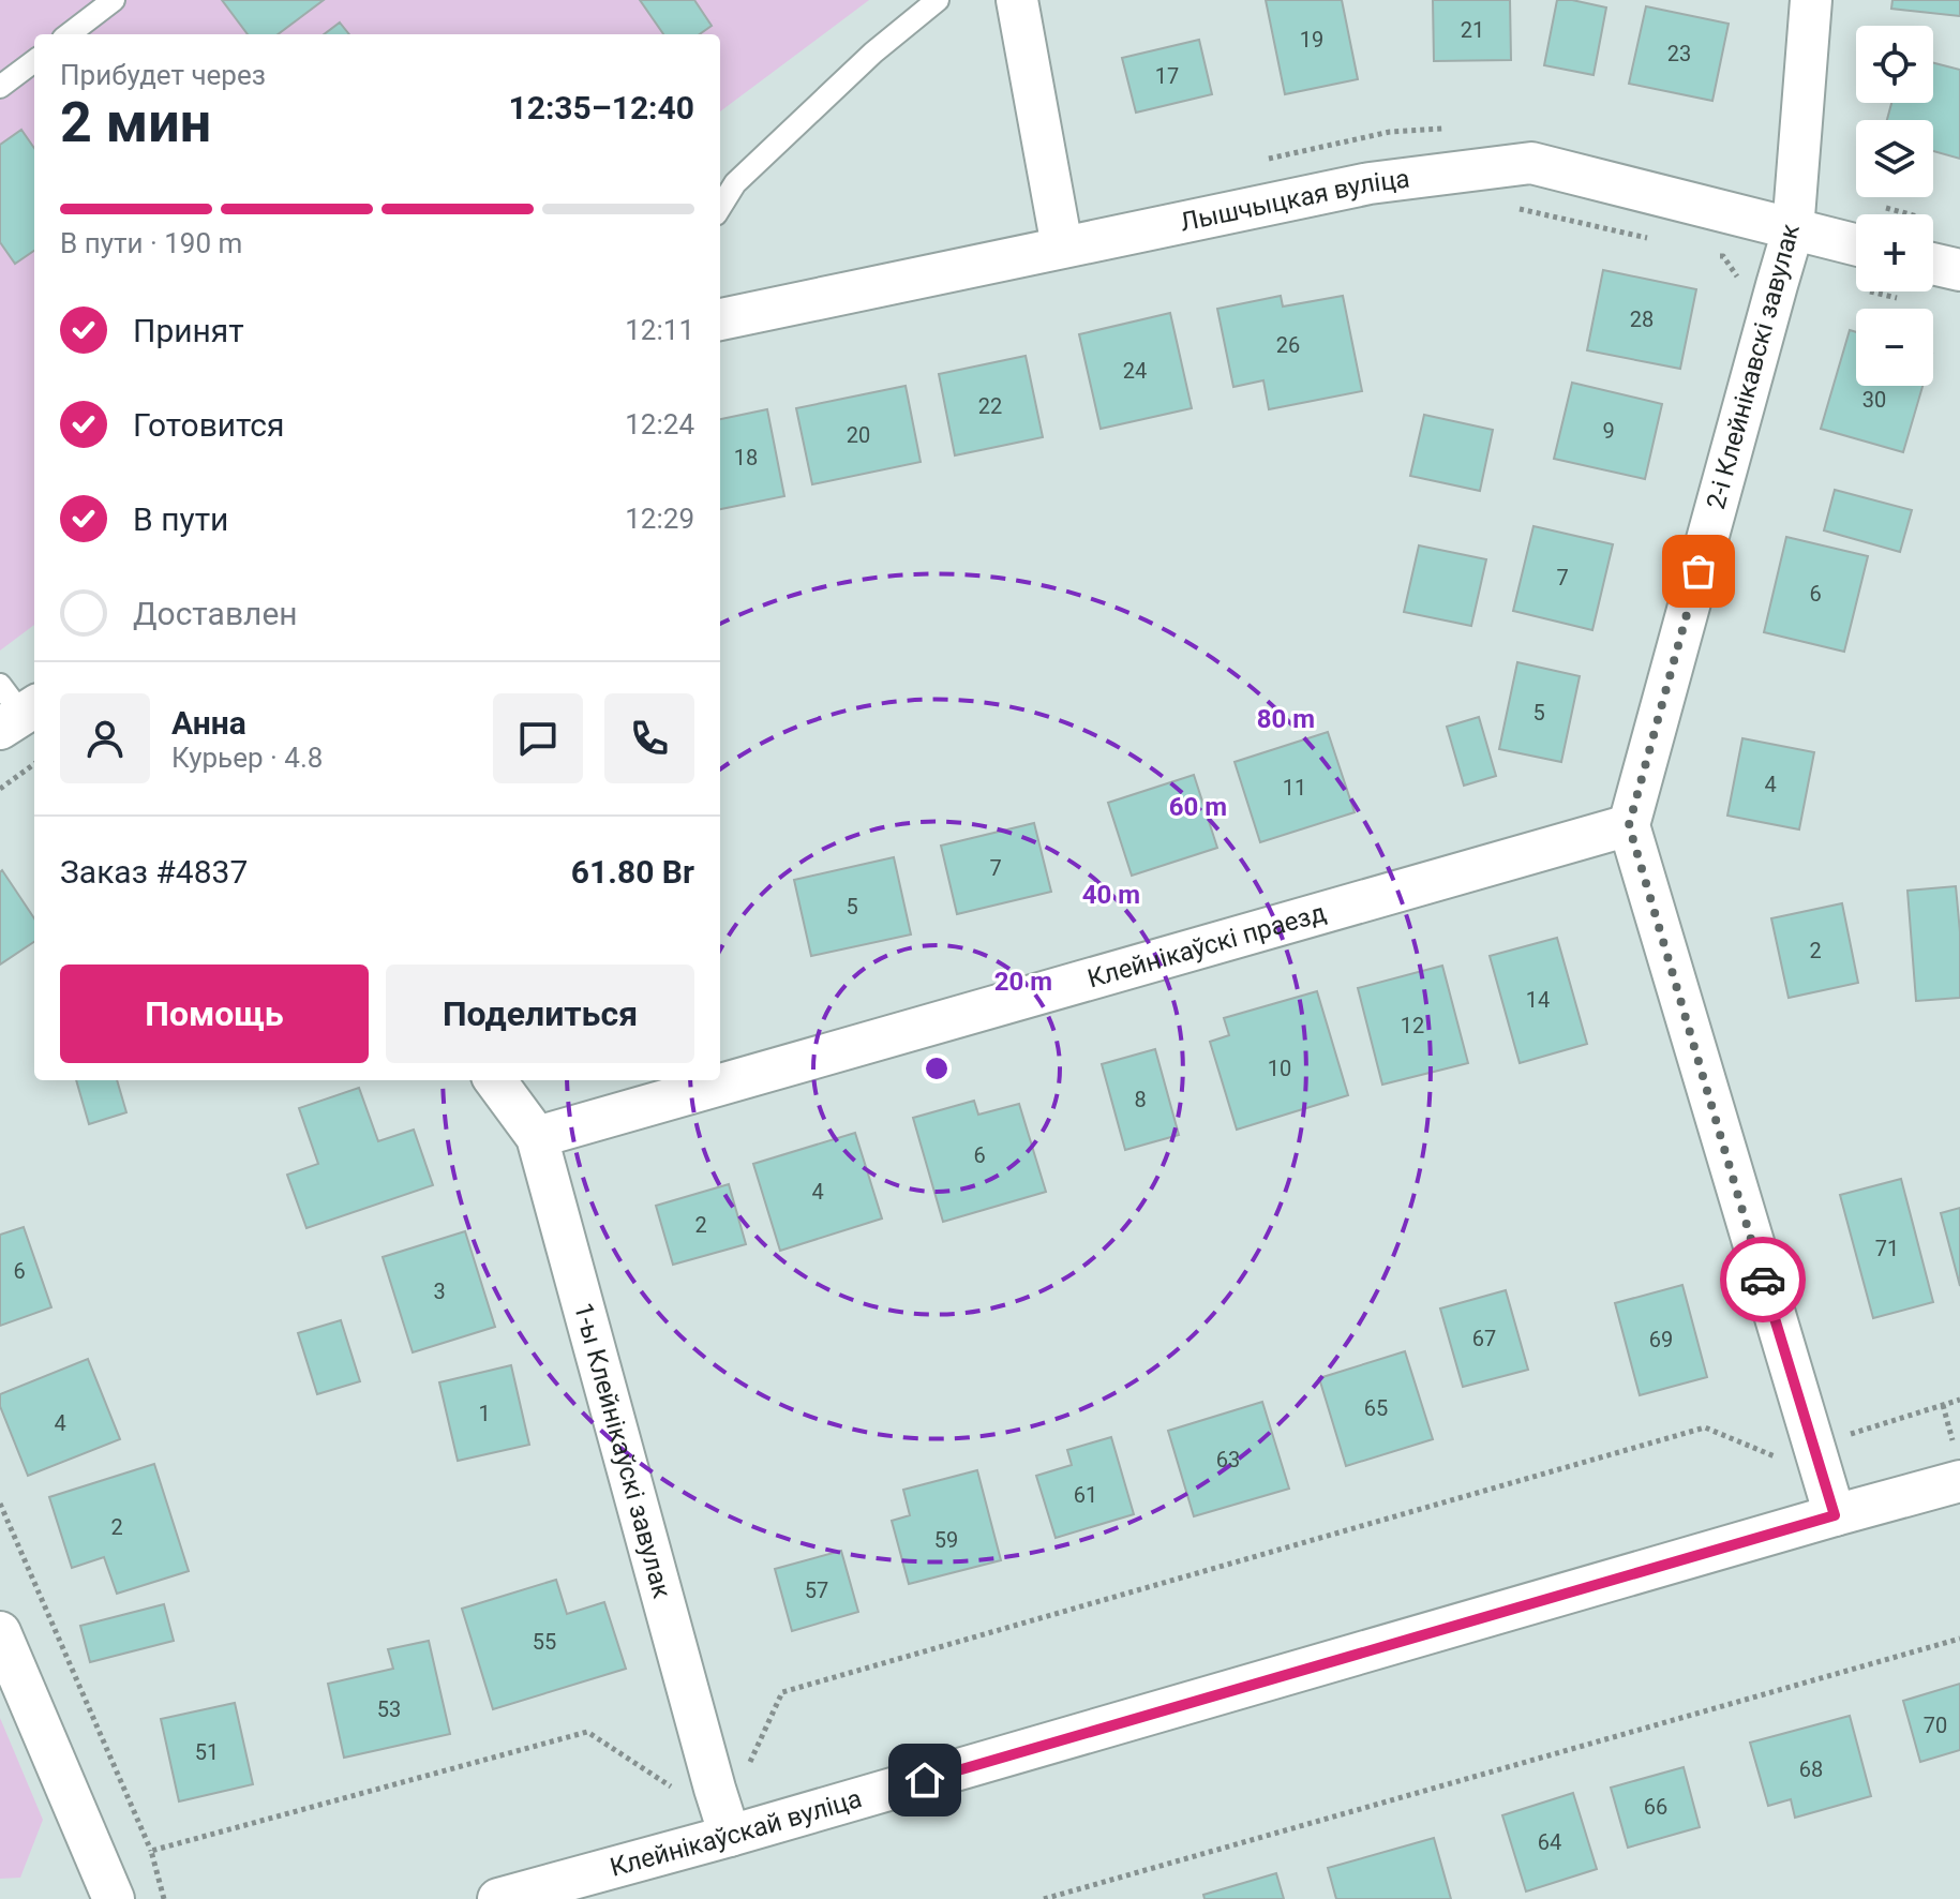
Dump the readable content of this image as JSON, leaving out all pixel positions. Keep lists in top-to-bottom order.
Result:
{
  "streets": {
    "street": [
      "Лышчыцкая вуліца",
      "2-і Клейнікавскі завулак",
      "Клейнікаўскі праезд",
      "1-ы Клейнікаўскі завулак",
      "Клейнікаўскай вуліца"
    ]
  },
  "crossings": [
    ["Лышчыцкая вуліца", "2-і Клейнікавскі завулак"],
    ["2-і Клейнікавскі завулак", "Клейнікаўскі праезд"],
    ["Клейнікаўскі праезд", "1-ы Клейнікаўскі завулак"],
    ["1-ы Клейнікаўскі завулак", "Клейнікаўскай вуліца"]
  ],
  "house_numbers": [
    "21",
    "19",
    "23",
    "17",
    "28",
    "26",
    "24",
    "30",
    "22",
    "9",
    "20",
    "18",
    "7",
    "6",
    "5",
    "4",
    "11",
    "7",
    "5",
    "2",
    "14",
    "12",
    "10",
    "8",
    "6",
    "4",
    "2",
    "71",
    "6",
    "3",
    "67",
    "69",
    "65",
    "1",
    "4",
    "63",
    "61",
    "2",
    "59",
    "57",
    "55",
    "53",
    "70",
    "51",
    "68",
    "66",
    "64"
  ],
  "page": {
    "map_buttons": ["+", "−"],
    "heading": ["2 мин", "Прибудет через", "12:35–12:40"],
    "panel": [
      "Анна",
      "Курьер · 4.8",
      "Заказ #4837",
      "61.80 Br"
    ],
    "bar": "В пути · 190 m",
    "list": [
      ["Принят", "12:11"],
      ["Готовится", "12:24"],
      ["В пути", "12:29"],
      "Доставлен"
    ],
    "buttons": ["Помощь", "Поделиться"]
  },
  "rings": [
    "80 m",
    "60 m",
    "40 m",
    "20 m"
  ]
}
